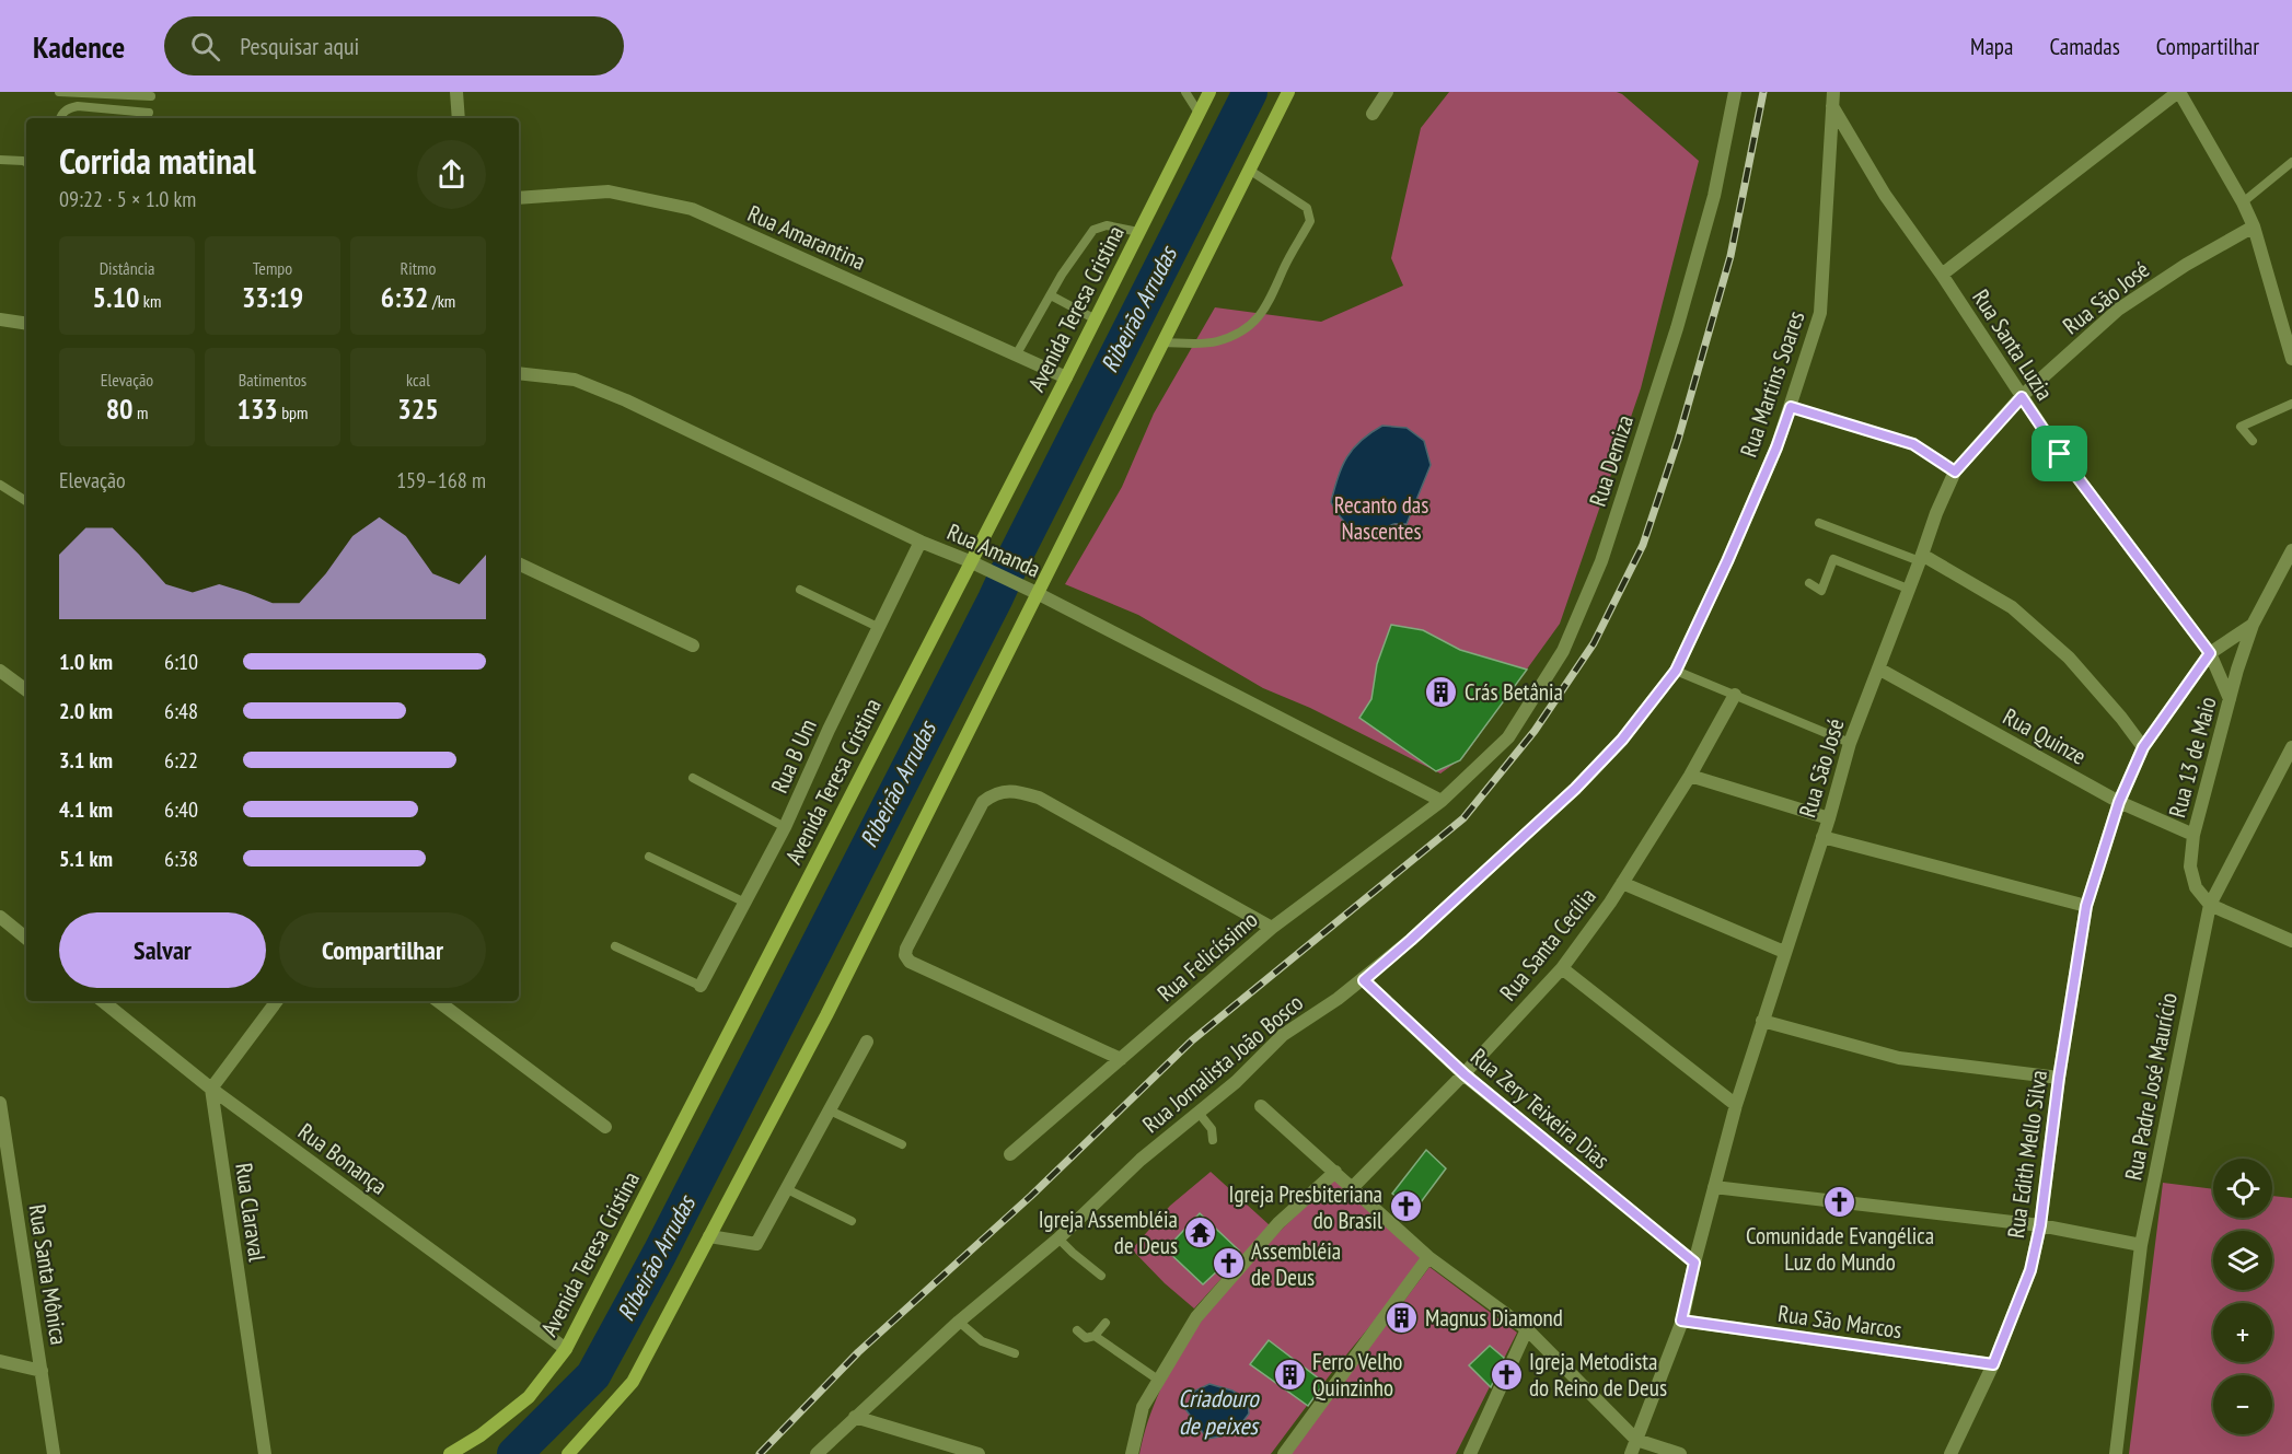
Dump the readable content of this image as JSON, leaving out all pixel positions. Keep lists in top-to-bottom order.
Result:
{
  "streets": {
    "main road": ["Avenida Teresa Cristina"],
    "street": [
      "Rua Amarantina",
      "Rua São José",
      "Rua Santa Luzia",
      "Rua Martins Soares",
      "Rua Demiza",
      "Rua Amanda",
      "Rua Quinze",
      "Rua B Um",
      "Rua 13 de Maio",
      "Rua Santa Cecília",
      "Rua Felicíssimo",
      "Rua Jornalista João Bosco",
      "Rua Padre José Maurício",
      "Rua Zery Teixeira Dias",
      "Rua Edith Mello Silva",
      "Rua Bonança",
      "Rua Claraval",
      "Rua Santa Mônica",
      "Rua São Marcos"
    ]
  },
  "crossings": [
    ["Rua Amarantina", "Avenida Teresa Cristina"],
    ["Rua São José", "Rua Santa Luzia"],
    ["Rua São José", "Rua Quinze"],
    ["Rua São José", "Rua Zery Teixeira Dias"],
    ["Rua São José", "Rua São Marcos"],
    ["Avenida Teresa Cristina", "Rua Amanda"],
    ["Avenida Teresa Cristina", "Rua Bonança"],
    ["Rua Santa Luzia", "Rua Martins Soares"],
    ["Rua Santa Luzia", "Rua 13 de Maio"],
    ["Rua Santa Luzia", "Rua Edith Mello Silva"],
    ["Rua Martins Soares", "Rua Jornalista João Bosco"],
    ["Rua Demiza", "Rua Amanda"],
    ["Rua Demiza", "Rua Felicíssimo"],
    ["Rua Amanda", "Rua B Um"],
    ["Rua Amanda", "Rua Felicíssimo"],
    ["Rua Quinze", "Rua 13 de Maio"],
    ["Rua Quinze", "Rua Edith Mello Silva"],
    ["Rua 13 de Maio", "Rua Padre José Maurício"],
    ["Rua 13 de Maio", "Rua Edith Mello Silva"],
    ["Rua Santa Cecília", "Rua Zery Teixeira Dias"],
    ["Rua Jornalista João Bosco", "Rua Zery Teixeira Dias"],
    ["Rua Edith Mello Silva", "Rua São Marcos"],
    ["Rua Bonança", "Rua Claraval"]
  ],
  "water": ["Ribeirão Arrudas", "Criadouro de peixes"],
  "parks": ["Recanto das Nascentes"],
  "places": {
    "building": ["Crás Betânia", "Magnus Diamond", "Ferro Velho Quinzinho"],
    "church": [
      "Comunidade Evangélica Luz do Mundo",
      "Igreja Presbiteriana do Brasil",
      "Assembléia de Deus",
      "Igreja Metodista do Reino de Deus"
    ],
    "temple": ["Igreja Assembléia de Deus"]
  },
  "page": {
    "header": "Kadence",
    "search": "Pesquisar aqui",
    "nav": ["Mapa", "Camadas", "Compartilhar"],
    "heading": ["Corrida matinal", "09:22 · 5 × 1.0 km"],
    "stats": [
      ["Distância", "5.10 km"],
      ["Tempo", "33:19"],
      ["Ritmo", "6:32 /km"],
      ["Elevação", "80 m"],
      ["Batimentos", "133 bpm"],
      ["kcal", "325"]
    ],
    "chart": ["Elevação", "159–168 m"],
    "list": [
      {
        "name": "1.0 km",
        "note": "6:10"
      },
      {
        "name": "2.0 km",
        "note": "6:48"
      },
      {
        "name": "3.1 km",
        "note": "6:22"
      },
      {
        "name": "4.1 km",
        "note": "6:40"
      },
      {
        "name": "5.1 km",
        "note": "6:38"
      }
    ],
    "buttons": ["Salvar", "Compartilhar"],
    "map_buttons": ["+", "−"]
  }
}
